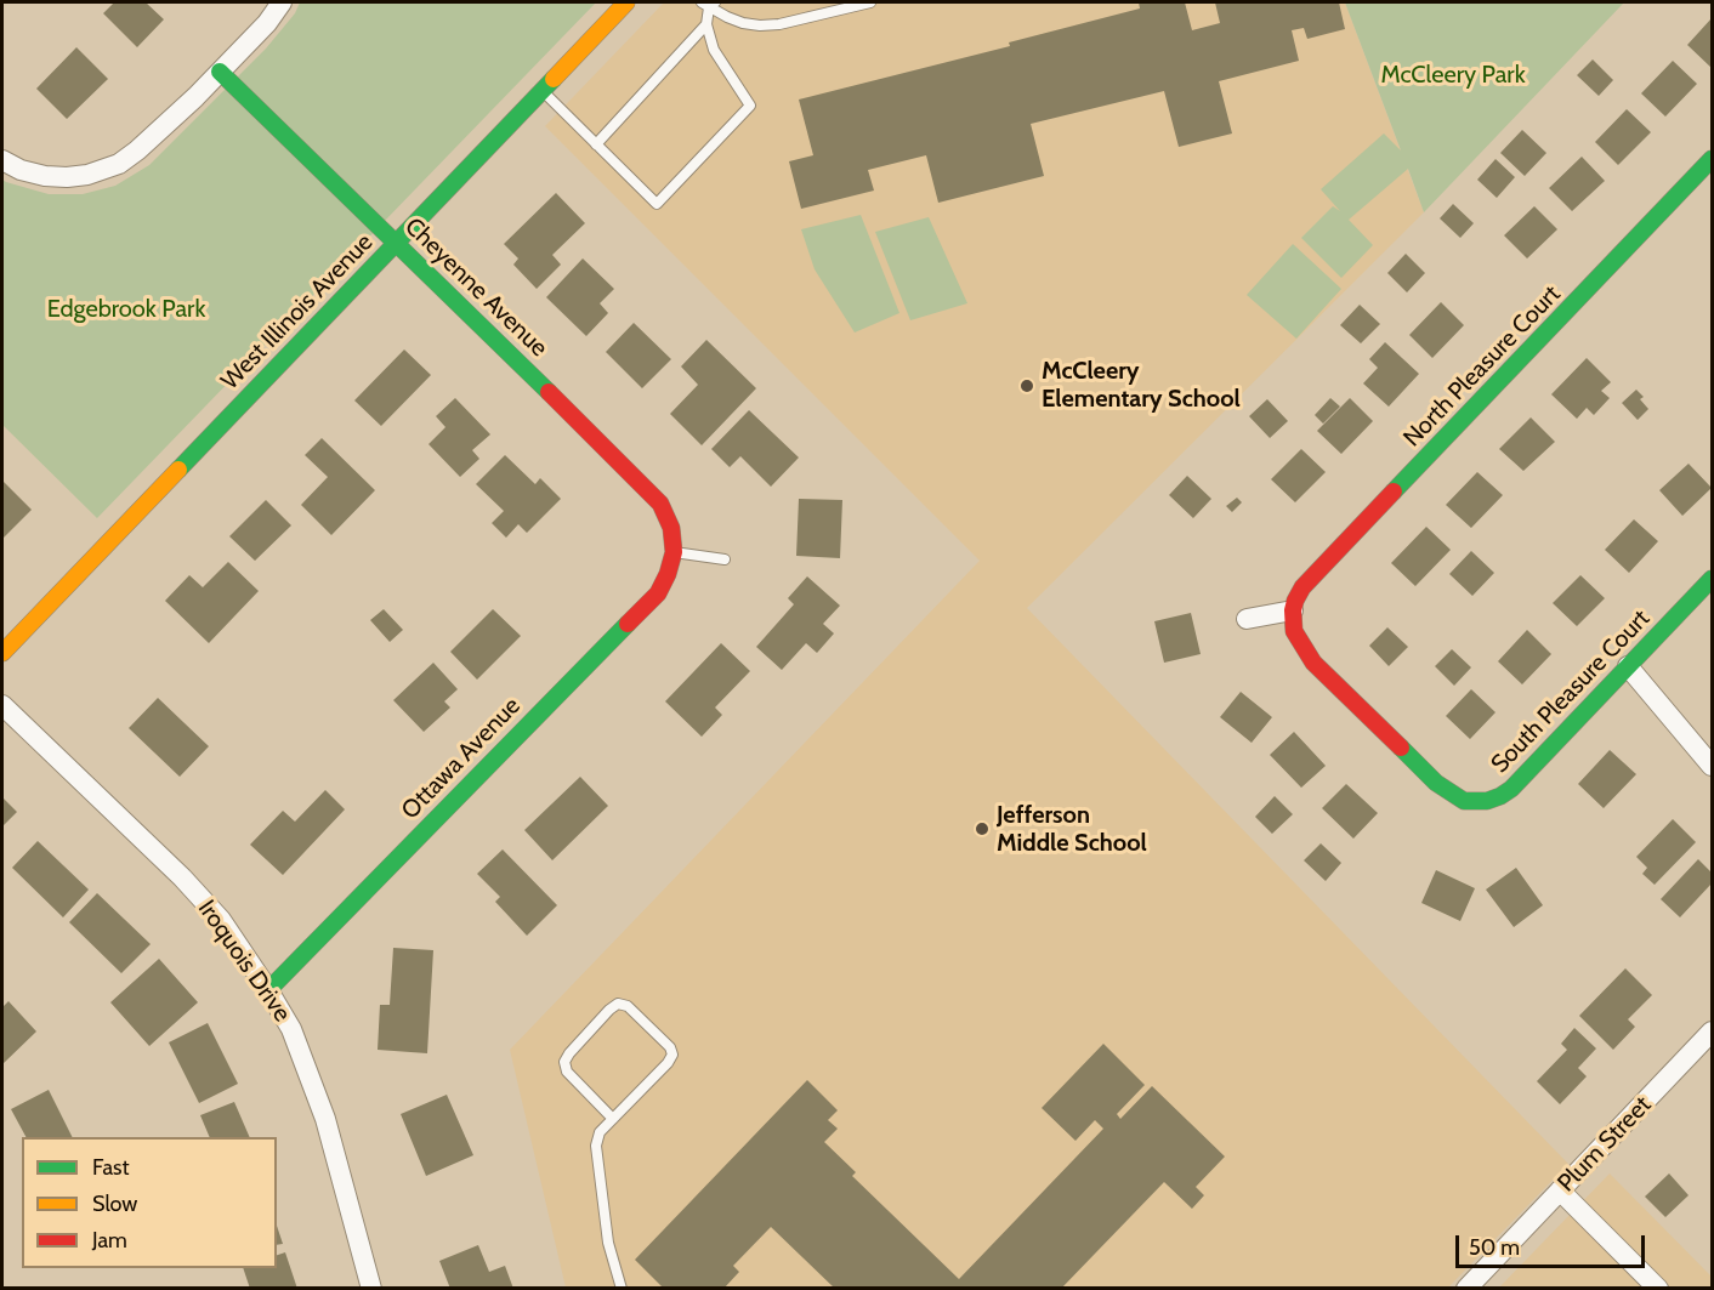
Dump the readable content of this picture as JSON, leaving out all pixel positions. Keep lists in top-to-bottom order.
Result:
{
  "streets": {
    "street": [
      "Cheyenne Avenue",
      "West Illinois Avenue",
      "North Pleasure Court",
      "South Pleasure Court",
      "Ottawa Avenue",
      "Iroquois Drive",
      "Plum Street"
    ]
  },
  "crossings": [
    ["Cheyenne Avenue", "West Illinois Avenue"],
    ["Cheyenne Avenue", "Ottawa Avenue"],
    ["North Pleasure Court", "South Pleasure Court"],
    ["Ottawa Avenue", "Iroquois Drive"]
  ],
  "parks": ["McCleery Park", "Edgebrook Park"],
  "places": ["McCleery Elementary School", "Jefferson Middle School"],
  "legend": ["Fast", "Slow", "Jam"],
  "scale_bar": "50 m"
}
